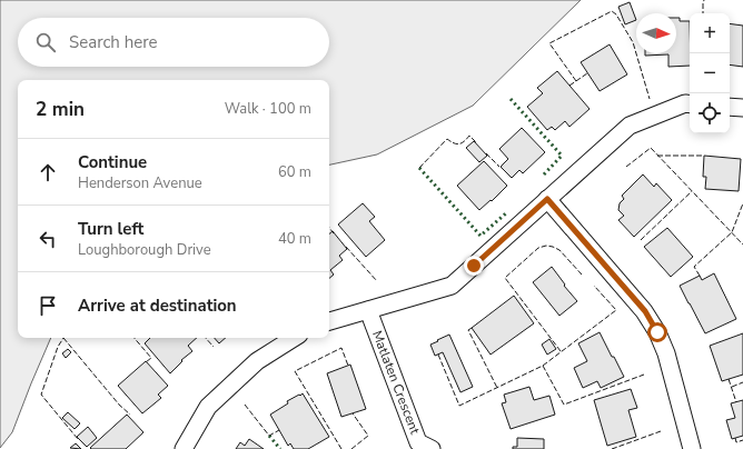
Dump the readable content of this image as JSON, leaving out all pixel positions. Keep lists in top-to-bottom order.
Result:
{
  "streets": {
    "street": ["Matlaten Crescent"]
  },
  "north": "right",
  "page": {
    "map_buttons": ["+", "−"],
    "search": "Search here",
    "heading": ["2 min", "Walk · 100 m"],
    "list": [
      ["Continue", "Henderson Avenue", "60 m"],
      ["Turn left", "Loughborough Drive", "40 m"],
      "Arrive at destination"
    ]
  }
}
